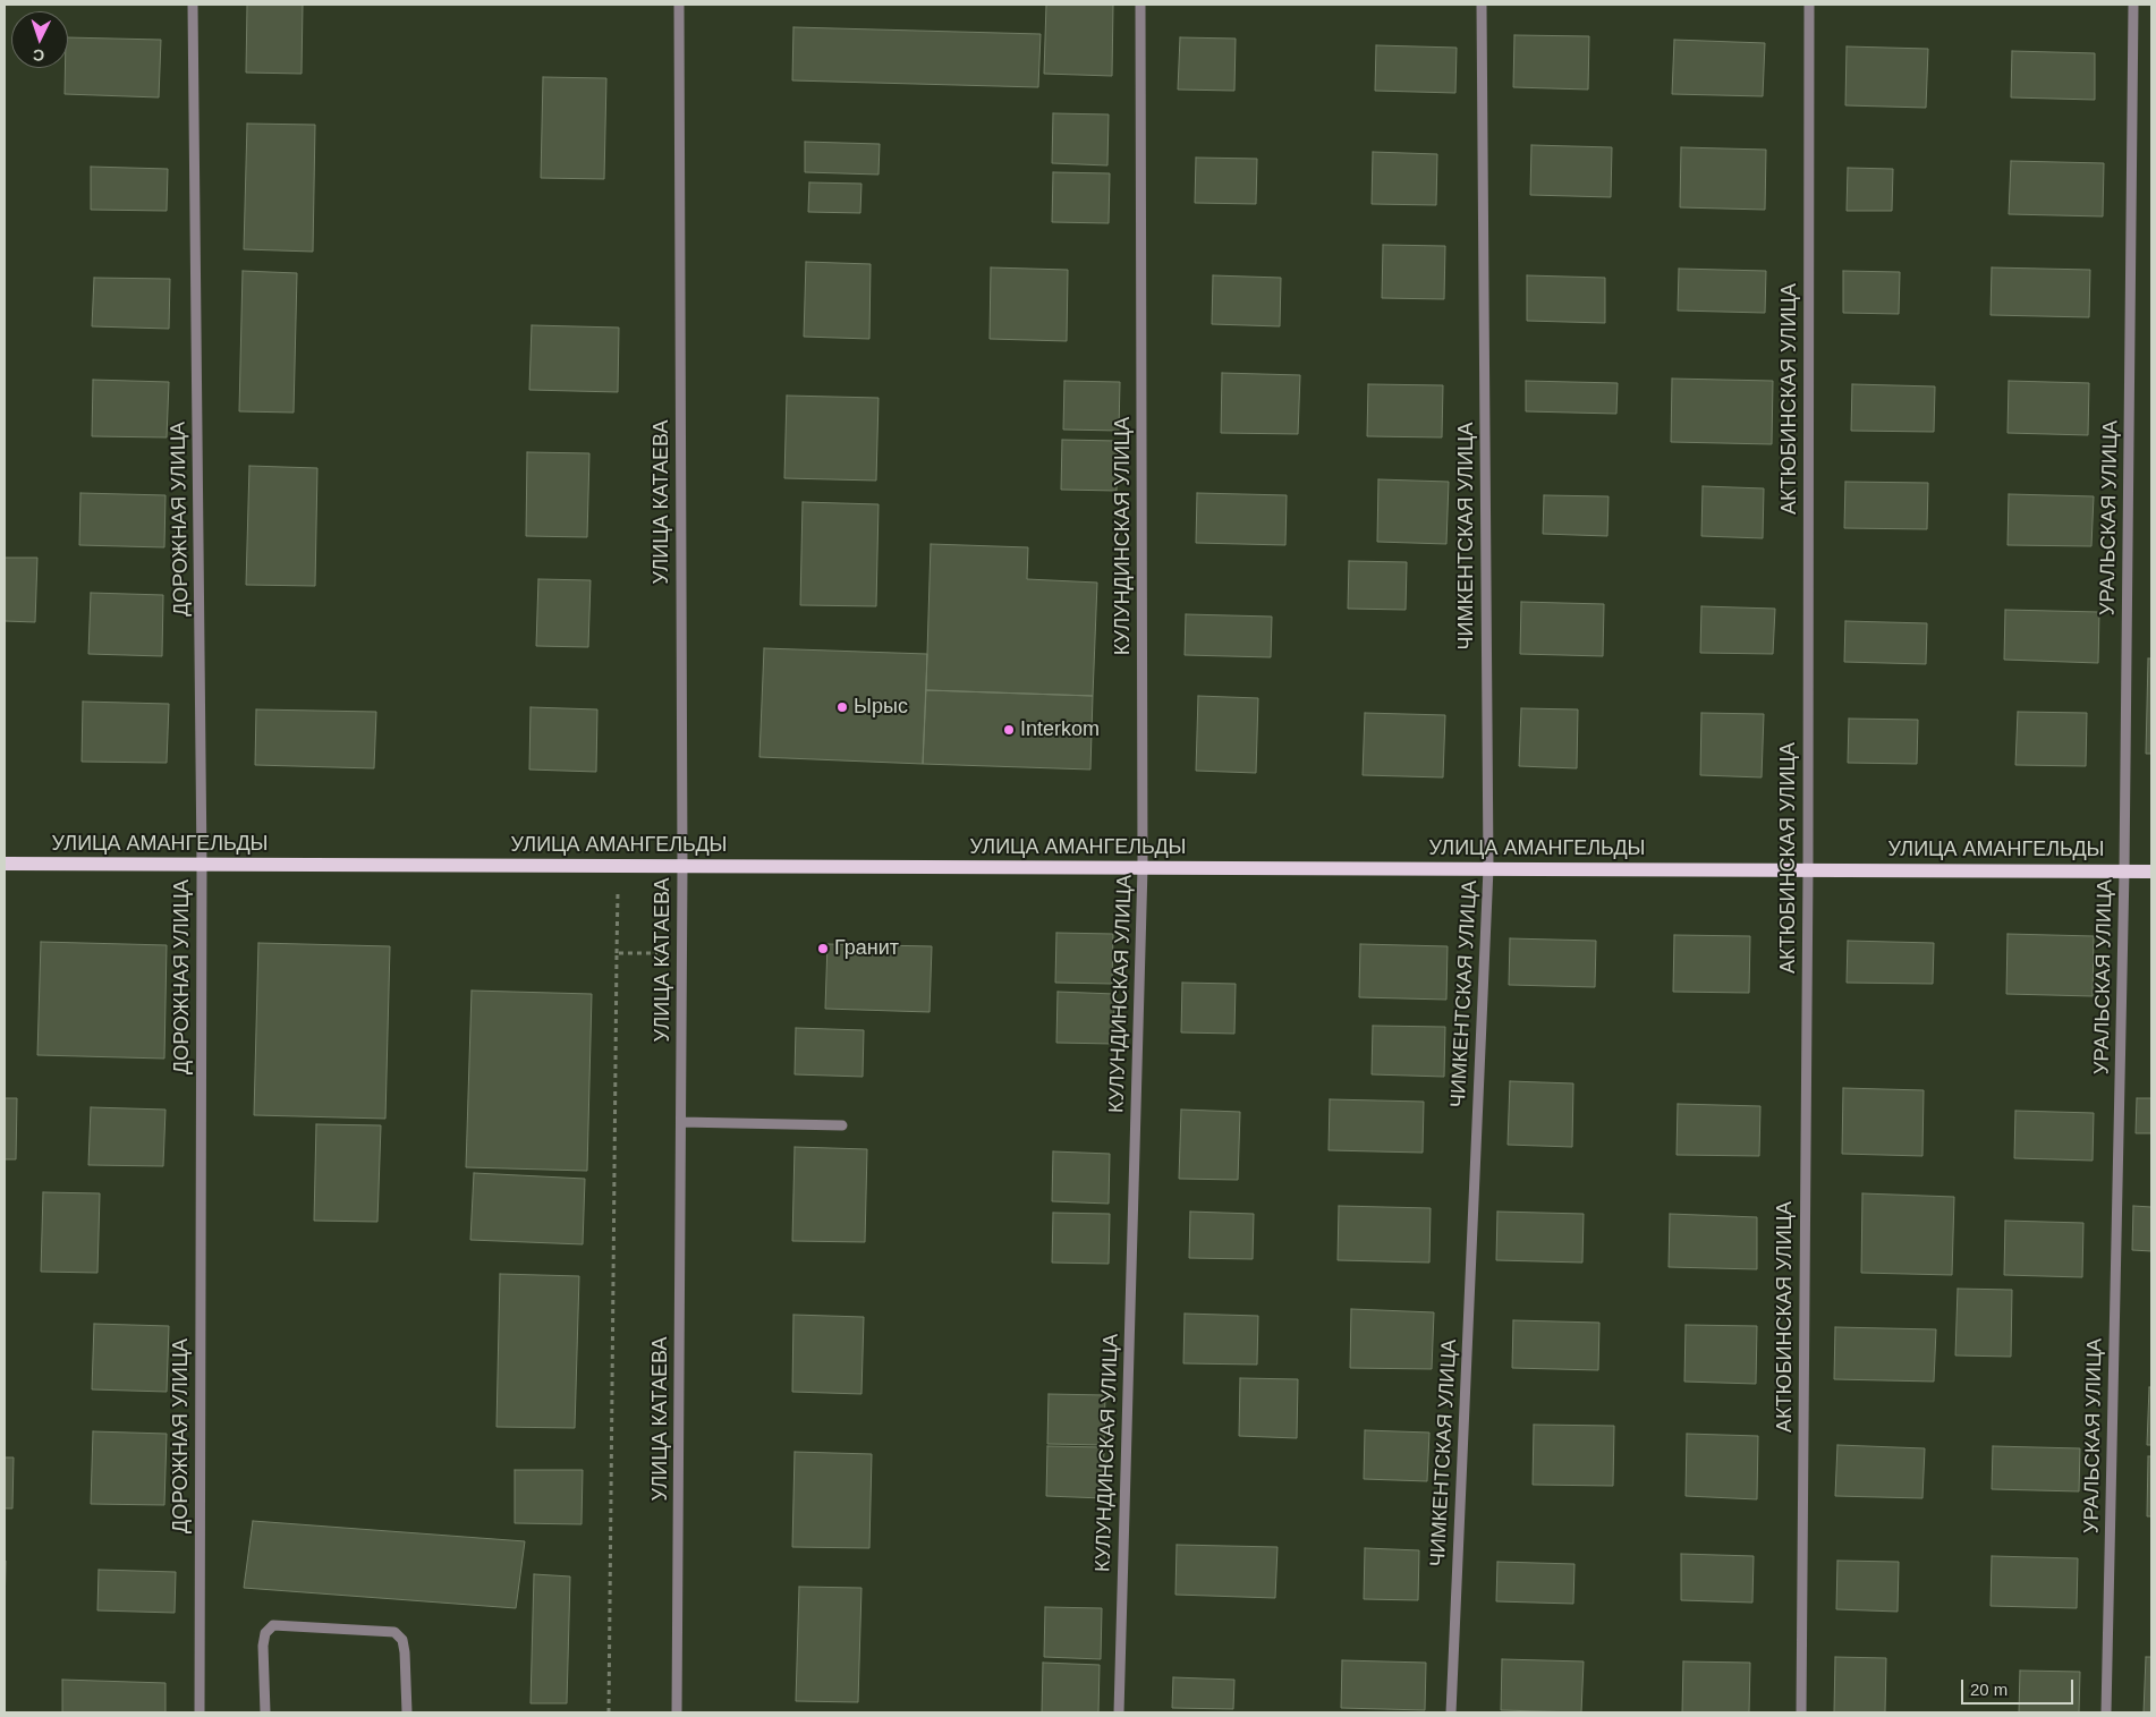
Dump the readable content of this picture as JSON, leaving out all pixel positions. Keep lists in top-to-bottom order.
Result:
{
  "streets": {
    "main road": ["УЛИЦА АМАНГЕЛЬДЫ"],
    "street": [
      "АКТЮБИНСКАЯ УЛИЦА",
      "УЛИЦА КАТАЕВА",
      "УРАЛЬСКАЯ УЛИЦА",
      "ДОРОЖНАЯ УЛИЦА",
      "КУЛУНДИНСКАЯ УЛИЦА",
      "ЧИМКЕНТСКАЯ УЛИЦА"
    ]
  },
  "crossings": [
    ["АКТЮБИНСКАЯ УЛИЦА", "УЛИЦА АМАНГЕЛЬДЫ"],
    ["УЛИЦА КАТАЕВА", "УЛИЦА АМАНГЕЛЬДЫ"],
    ["УРАЛЬСКАЯ УЛИЦА", "УЛИЦА АМАНГЕЛЬДЫ"],
    ["ДОРОЖНАЯ УЛИЦА", "УЛИЦА АМАНГЕЛЬДЫ"],
    ["КУЛУНДИНСКАЯ УЛИЦА", "УЛИЦА АМАНГЕЛЬДЫ"],
    ["ЧИМКЕНТСКАЯ УЛИЦА", "УЛИЦА АМАНГЕЛЬДЫ"]
  ],
  "places": ["Ырыс", "Interkom", "Гранит"],
  "scale_bar": "20 m",
  "north": "bottom"
}
